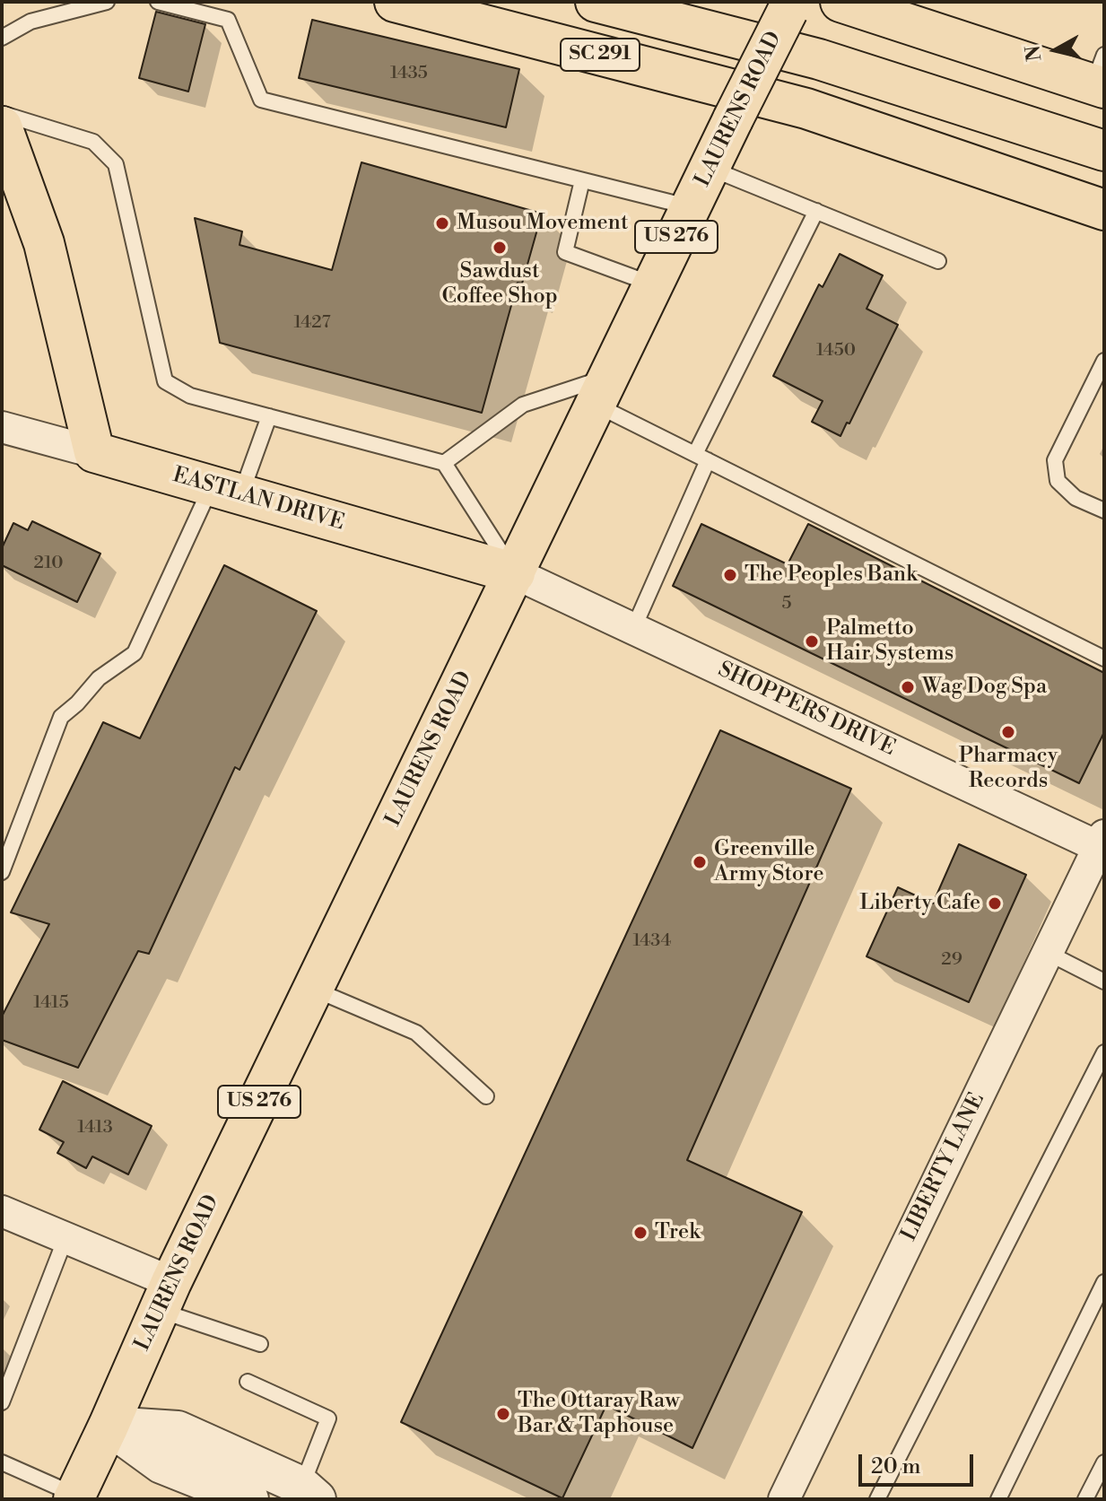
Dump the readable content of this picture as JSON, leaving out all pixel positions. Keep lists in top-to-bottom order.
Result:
{
  "streets": {
    "main road": [
      "SC 291",
      "LAURENS ROAD",
      "US 276",
      "EASTLAN DRIVE"
    ],
    "street": ["SHOPPERS DRIVE", "LIBERTY LANE"]
  },
  "crossings": [
    ["LAURENS ROAD", "EASTLAN DRIVE"],
    ["LAURENS ROAD", "SHOPPERS DRIVE"],
    ["EASTLAN DRIVE", "SHOPPERS DRIVE"],
    ["SHOPPERS DRIVE", "LIBERTY LANE"]
  ],
  "places": [
    "Musou Movement",
    "Sawdust Coffee Shop",
    "The Peoples Bank",
    "Palmetto Hair Systems",
    "Wag Dog Spa",
    "Pharmacy Records",
    "Greenville Army Store",
    "Liberty Cafe",
    "Trek",
    "The Ottaray Raw Bar & Taphouse"
  ],
  "house_numbers": [
    "1435",
    "1427",
    "1450",
    "210",
    "5",
    "1434",
    "29",
    "1415",
    "1413"
  ],
  "scale_bar": "20 m",
  "north": "left"
}
